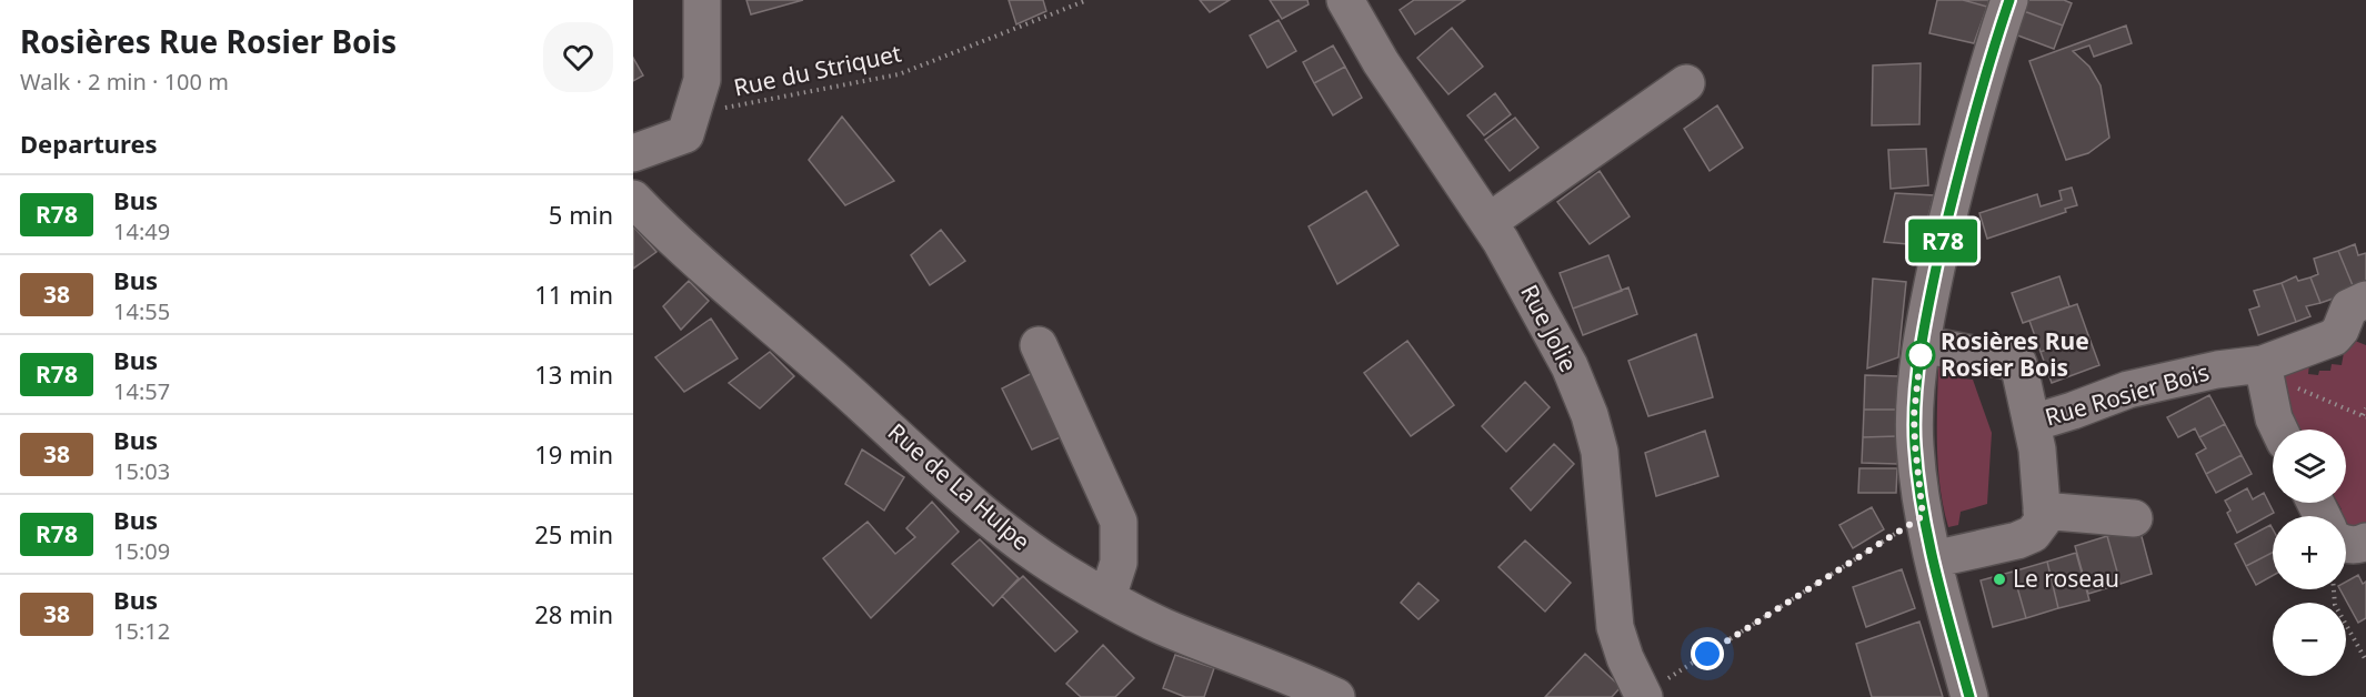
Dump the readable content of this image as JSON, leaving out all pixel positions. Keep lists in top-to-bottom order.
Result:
{
  "streets": {
    "street": ["Rue Jolie", "Rue Rosier Bois", "Rue de La Hulpe"],
    "path": ["Rue du Striquet"]
  },
  "places": ["Rosières Rue Rosier Bois", "Le roseau"],
  "lines": ["bus line R78"],
  "page": {
    "heading": [
      ["Rosières Rue Rosier Bois", "Walk · 2 min · 100 m"],
      "Departures"
    ],
    "on_map": "R78",
    "list": [
      {
        "mark": "R78",
        "name": "Bus",
        "note": "14:49",
        "value": "5 min"
      },
      {
        "mark": "38",
        "name": "Bus",
        "note": "14:55",
        "value": "11 min"
      },
      {
        "mark": "R78",
        "name": "Bus",
        "note": "14:57",
        "value": "13 min"
      },
      {
        "mark": "38",
        "name": "Bus",
        "note": "15:03",
        "value": "19 min"
      },
      {
        "mark": "R78",
        "name": "Bus",
        "note": "15:09",
        "value": "25 min"
      },
      {
        "mark": "38",
        "name": "Bus",
        "note": "15:12",
        "value": "28 min"
      }
    ],
    "map_buttons": ["+", "−"]
  }
}
